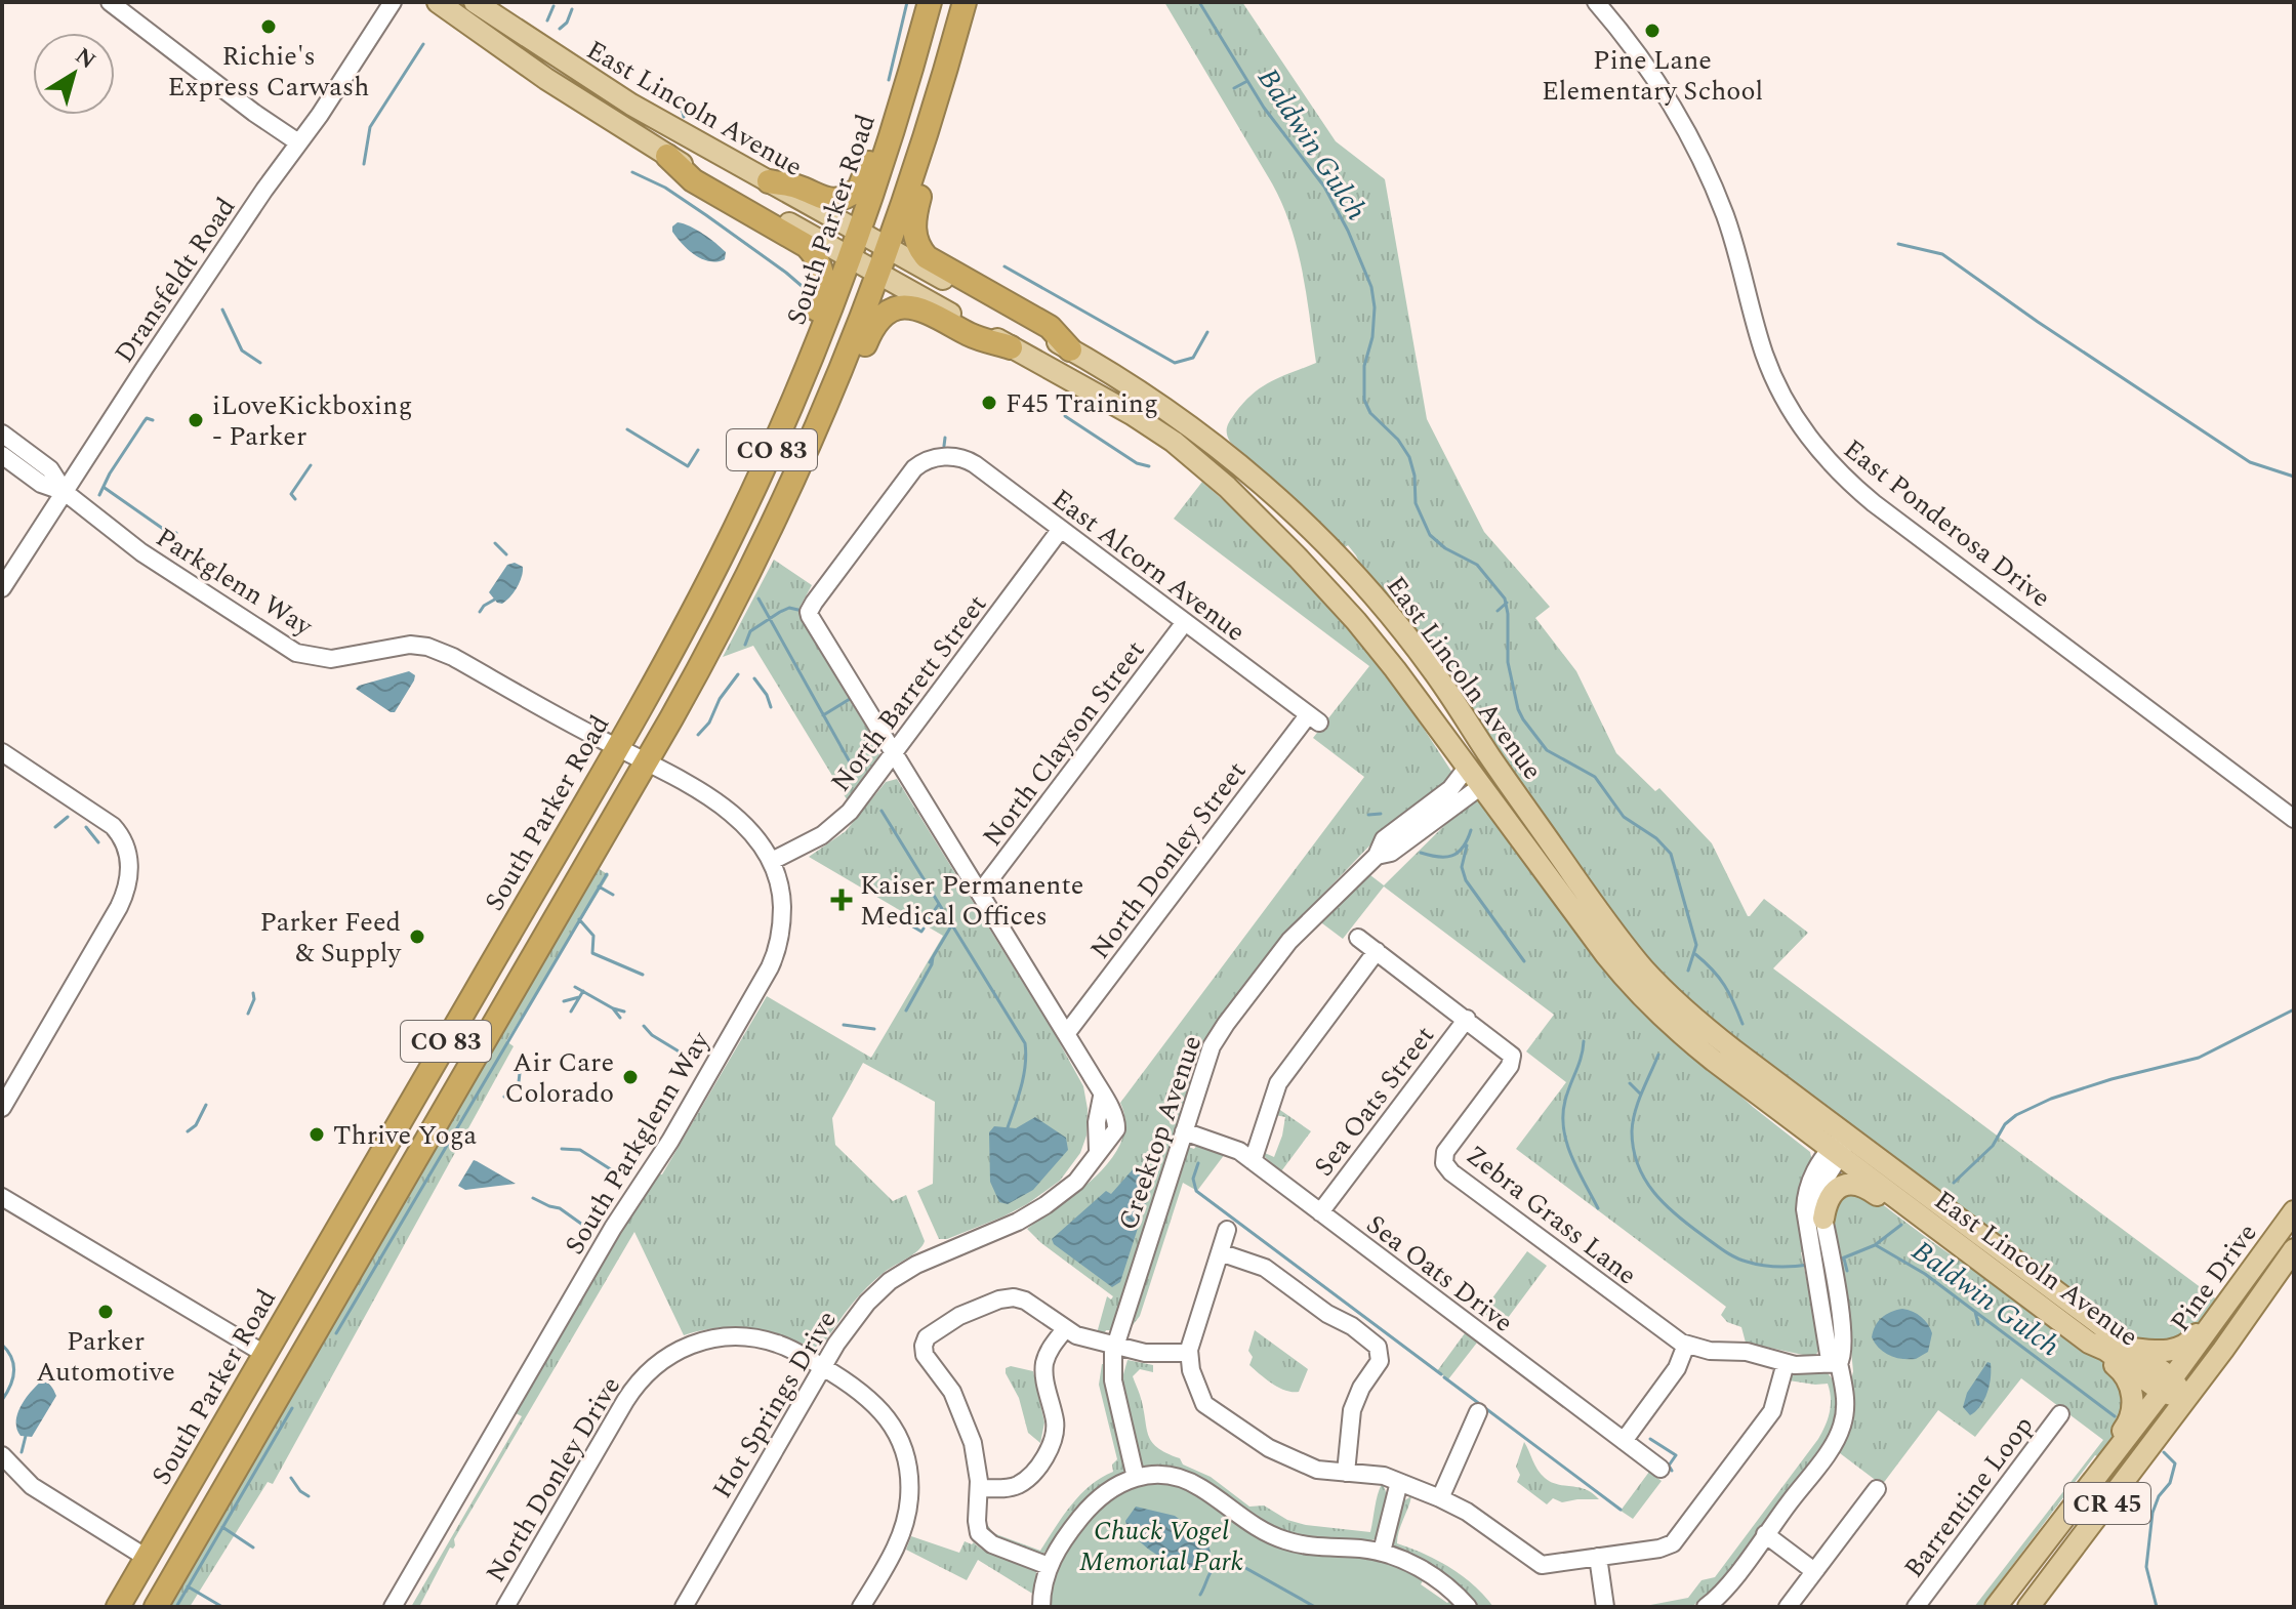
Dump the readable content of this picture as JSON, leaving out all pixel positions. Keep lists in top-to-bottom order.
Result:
{
  "streets": {
    "highway": ["South Parker Road", "CO 83"],
    "main road": ["East Lincoln Avenue", "Pine Drive", "CR 45"],
    "street": [
      "Dransfeldt Road",
      "East Ponderosa Drive",
      "East Alcorn Avenue",
      "Parkglenn Way",
      "North Barrett Street",
      "North Clayson Street",
      "North Donley Street",
      "Sea Oats Street",
      "Creektop Avenue",
      "South Parkglenn Way",
      "Zebra Grass Lane",
      "Sea Oats Drive",
      "Hot Springs Drive",
      "North Donley Drive",
      "Barrentine Loop"
    ]
  },
  "crossings": [
    ["East Lincoln Avenue", "South Parker Road"],
    ["East Lincoln Avenue", "CO 83"],
    ["East Lincoln Avenue", "Creektop Avenue"],
    ["East Lincoln Avenue", "Pine Drive"],
    ["South Parker Road", "Parkglenn Way"],
    ["South Parker Road", "South Parkglenn Way"],
    ["Dransfeldt Road", "Parkglenn Way"],
    ["CO 83", "South Parkglenn Way"],
    ["East Alcorn Avenue", "North Barrett Street"],
    ["East Alcorn Avenue", "North Clayson Street"],
    ["East Alcorn Avenue", "North Donley Street"],
    ["Parkglenn Way", "South Parkglenn Way"],
    ["North Barrett Street", "South Parkglenn Way"],
    ["North Donley Street", "Hot Springs Drive"],
    ["Sea Oats Street", "Zebra Grass Lane"],
    ["Sea Oats Street", "Sea Oats Drive"],
    ["Creektop Avenue", "Sea Oats Drive"],
    ["Hot Springs Drive", "North Donley Drive"]
  ],
  "water": ["Baldwin Gulch"],
  "parks": ["Chuck Vogel Memorial Park"],
  "places": {
    "other": [
      "Richie's Express Carwash",
      "Pine Lane Elementary School",
      "F45 Training",
      "iLoveKickboxing - Parker",
      "Parker Feed & Supply",
      "Air Care Colorado",
      "Thrive Yoga",
      "Parker Automotive"
    ],
    "health": ["Kaiser Permanente Medical Offices"]
  },
  "north": "top right"
}
